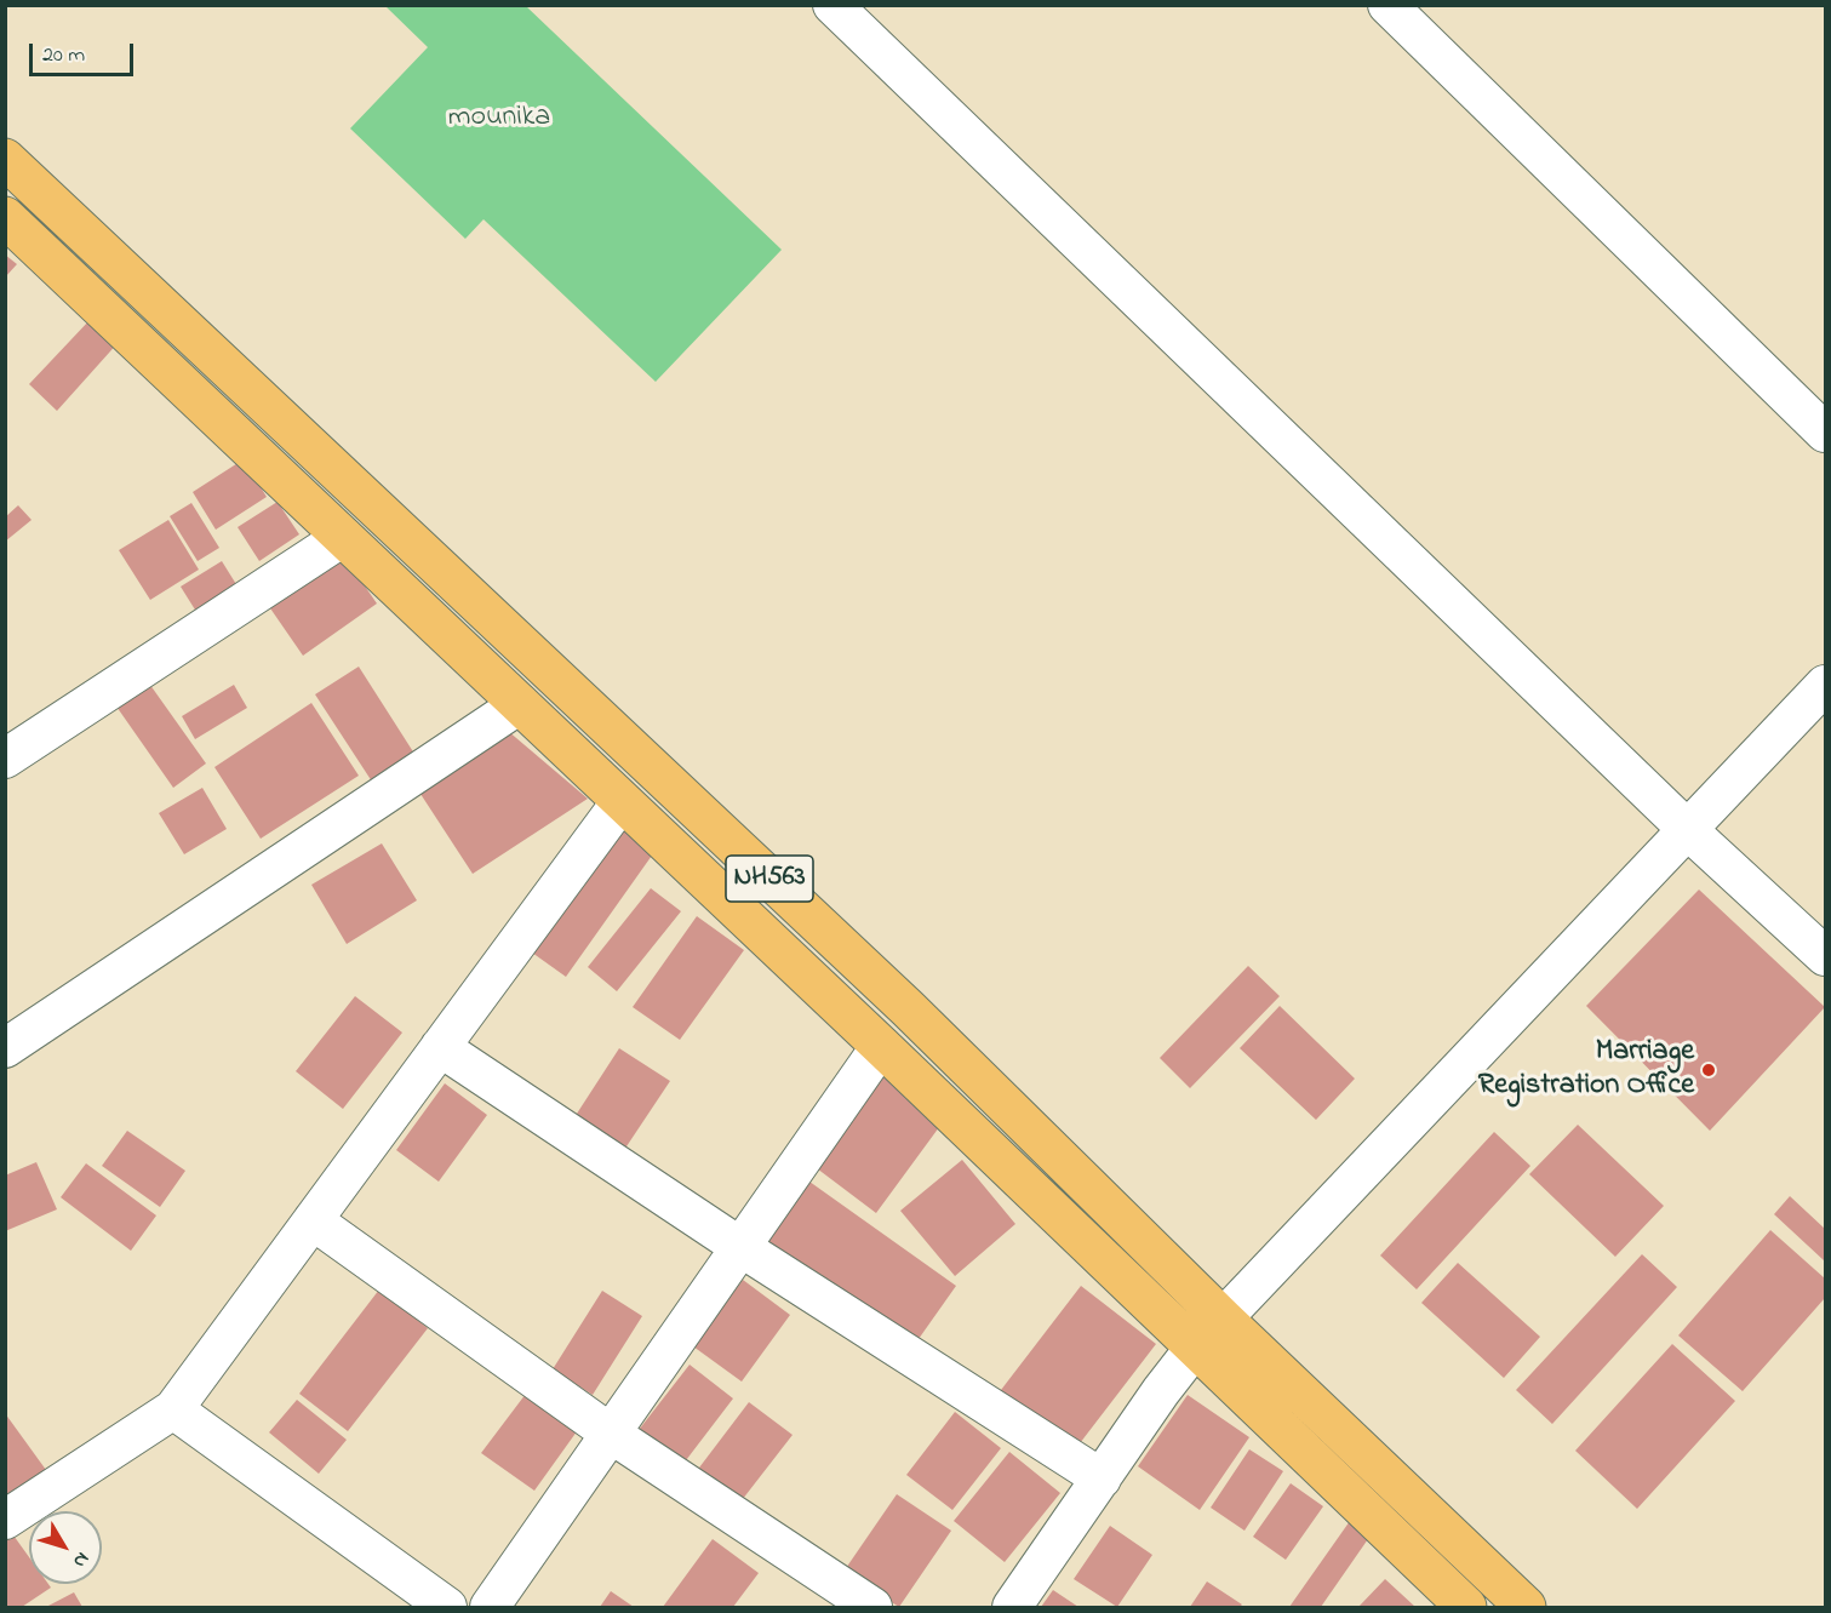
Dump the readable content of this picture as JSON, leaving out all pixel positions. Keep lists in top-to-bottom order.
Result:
{
  "streets": {
    "highway": ["NH563"]
  },
  "parks": ["mounika"],
  "places": ["Marriage Registration Office"],
  "scale_bar": "20 m",
  "north": "bottom right"
}
